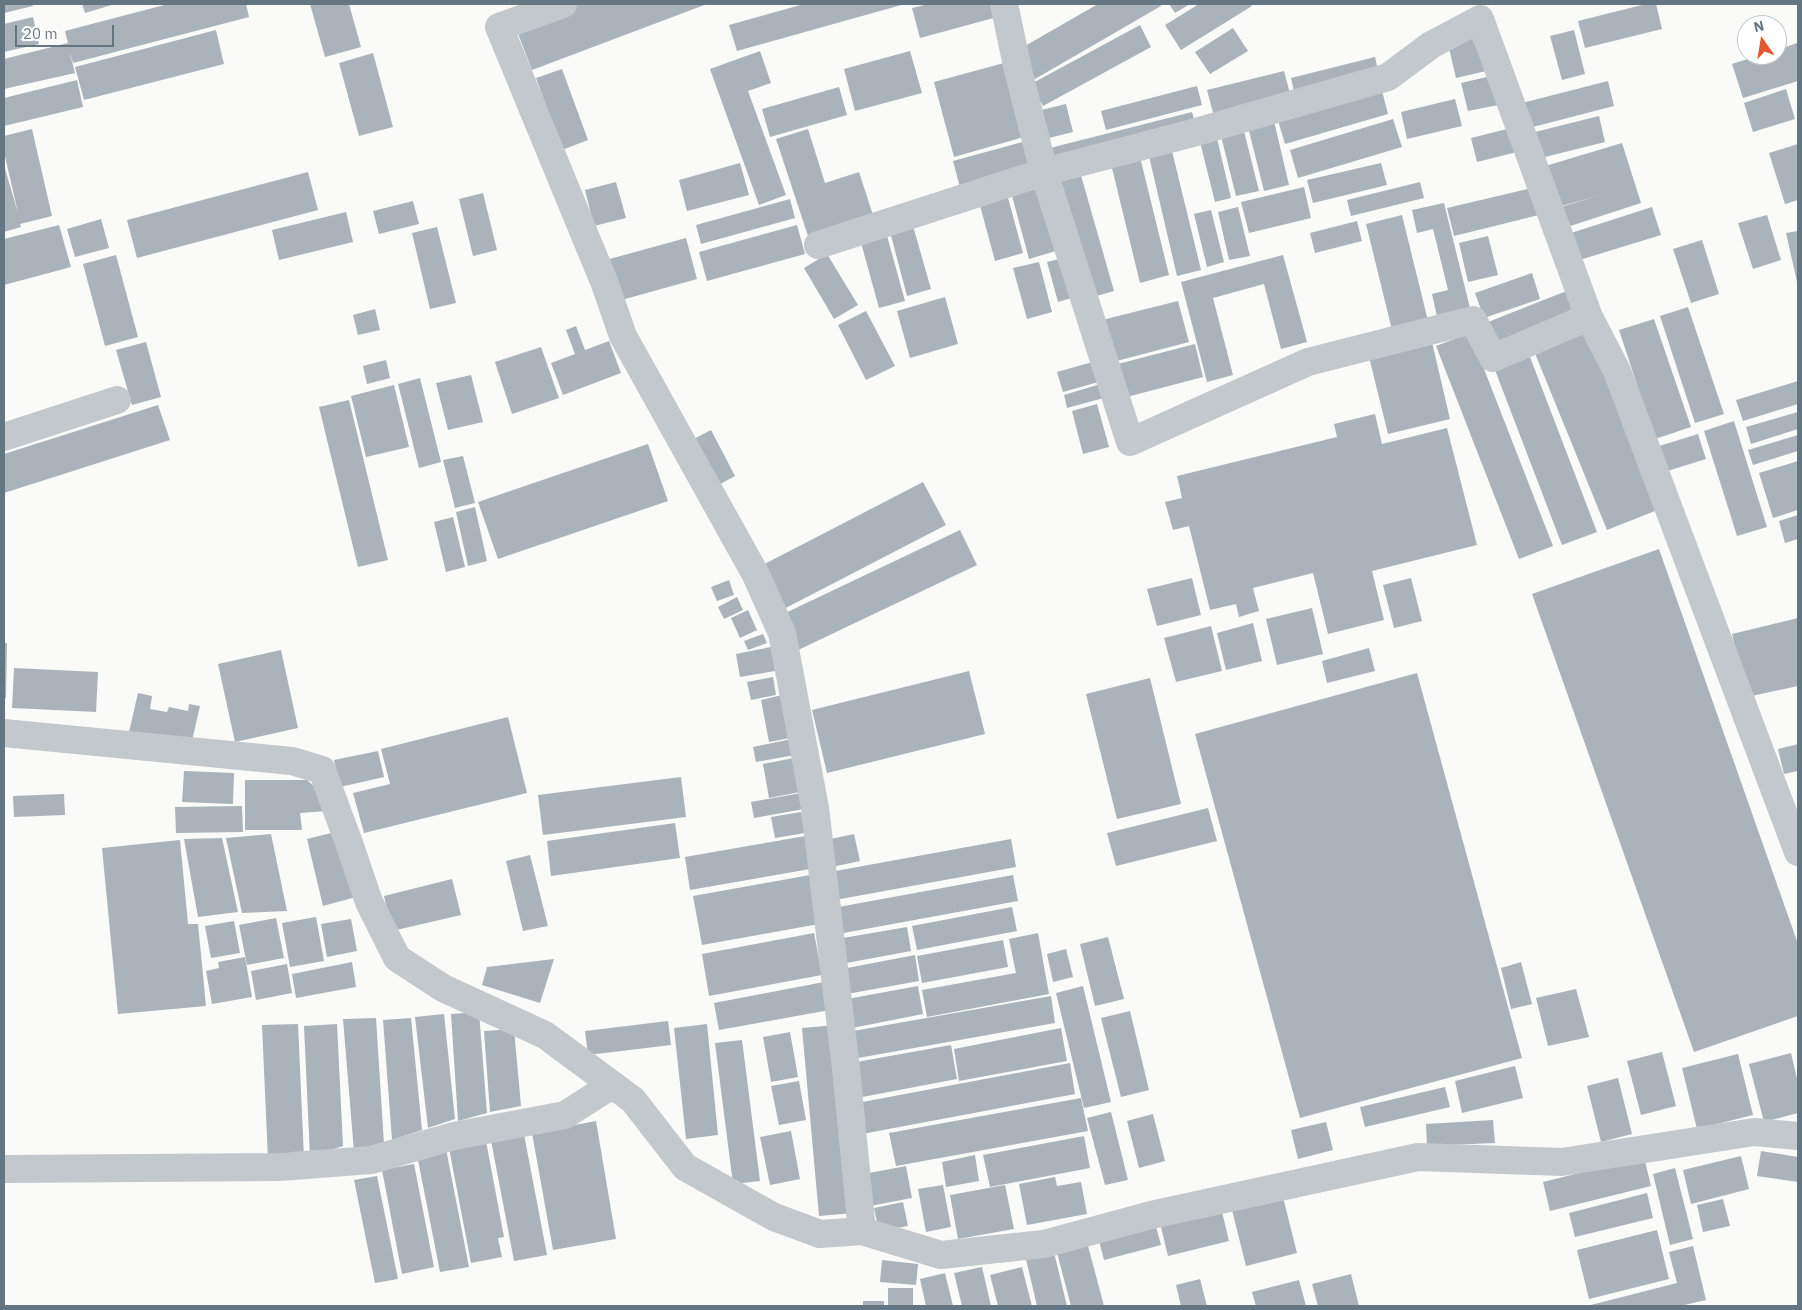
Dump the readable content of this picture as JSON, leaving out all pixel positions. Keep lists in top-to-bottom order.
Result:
{
  "scale_bar": "20 m",
  "north": "top"
}
